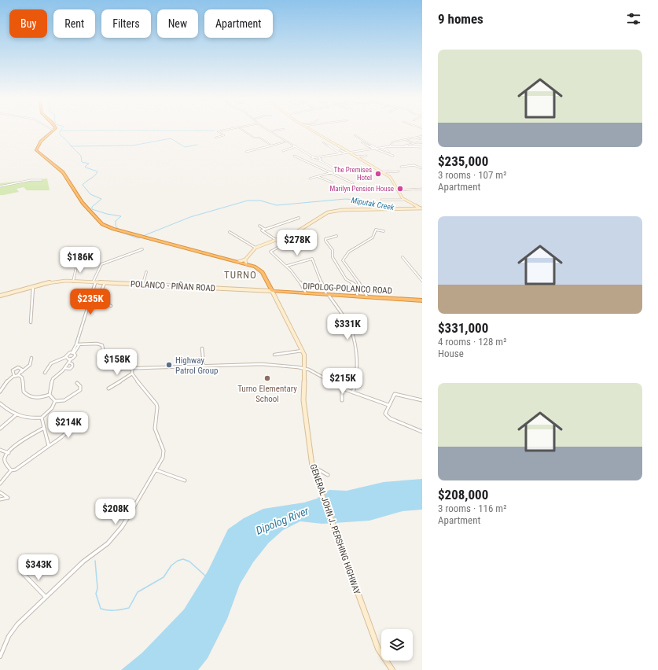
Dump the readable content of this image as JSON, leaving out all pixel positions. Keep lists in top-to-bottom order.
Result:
{
  "streets": {
    "highway": ["DIPOLOG-POLANCO ROAD", "GENERAL JOHN J. PERSHING HIGHWAY"],
    "main road": ["POLANCO - PIÑAN ROAD"]
  },
  "crossings": [
    ["POLANCO - PIÑAN ROAD", "DIPOLOG-POLANCO ROAD"],
    ["POLANCO - PIÑAN ROAD", "GENERAL JOHN J. PERSHING HIGHWAY"],
    ["DIPOLOG-POLANCO ROAD", "GENERAL JOHN J. PERSHING HIGHWAY"]
  ],
  "districts": ["TURNO"],
  "water": ["Miputak Creek", "Dipolog River"],
  "places": [
    "The Premises Hotel",
    "Marilyn Pension House",
    "Highway Patrol Group",
    "Turno Elementary School"
  ],
  "page": {
    "heading": "9 homes",
    "chip": [
      "Buy",
      "Rent",
      "Filters",
      "New",
      "Apartment"
    ],
    "list": [
      {
        "name": "$235,000",
        "note": "3 rooms · 107 m² · Apartment"
      },
      {
        "name": "$331,000",
        "note": "4 rooms · 128 m² · House"
      },
      {
        "name": "$208,000",
        "note": "3 rooms · 116 m² · Apartment"
      }
    ],
    "price": [
      "$278K",
      "$186K",
      "$235K",
      "$331K",
      "$158K",
      "$215K",
      "$214K",
      "$208K",
      "$343K"
    ]
  }
}
